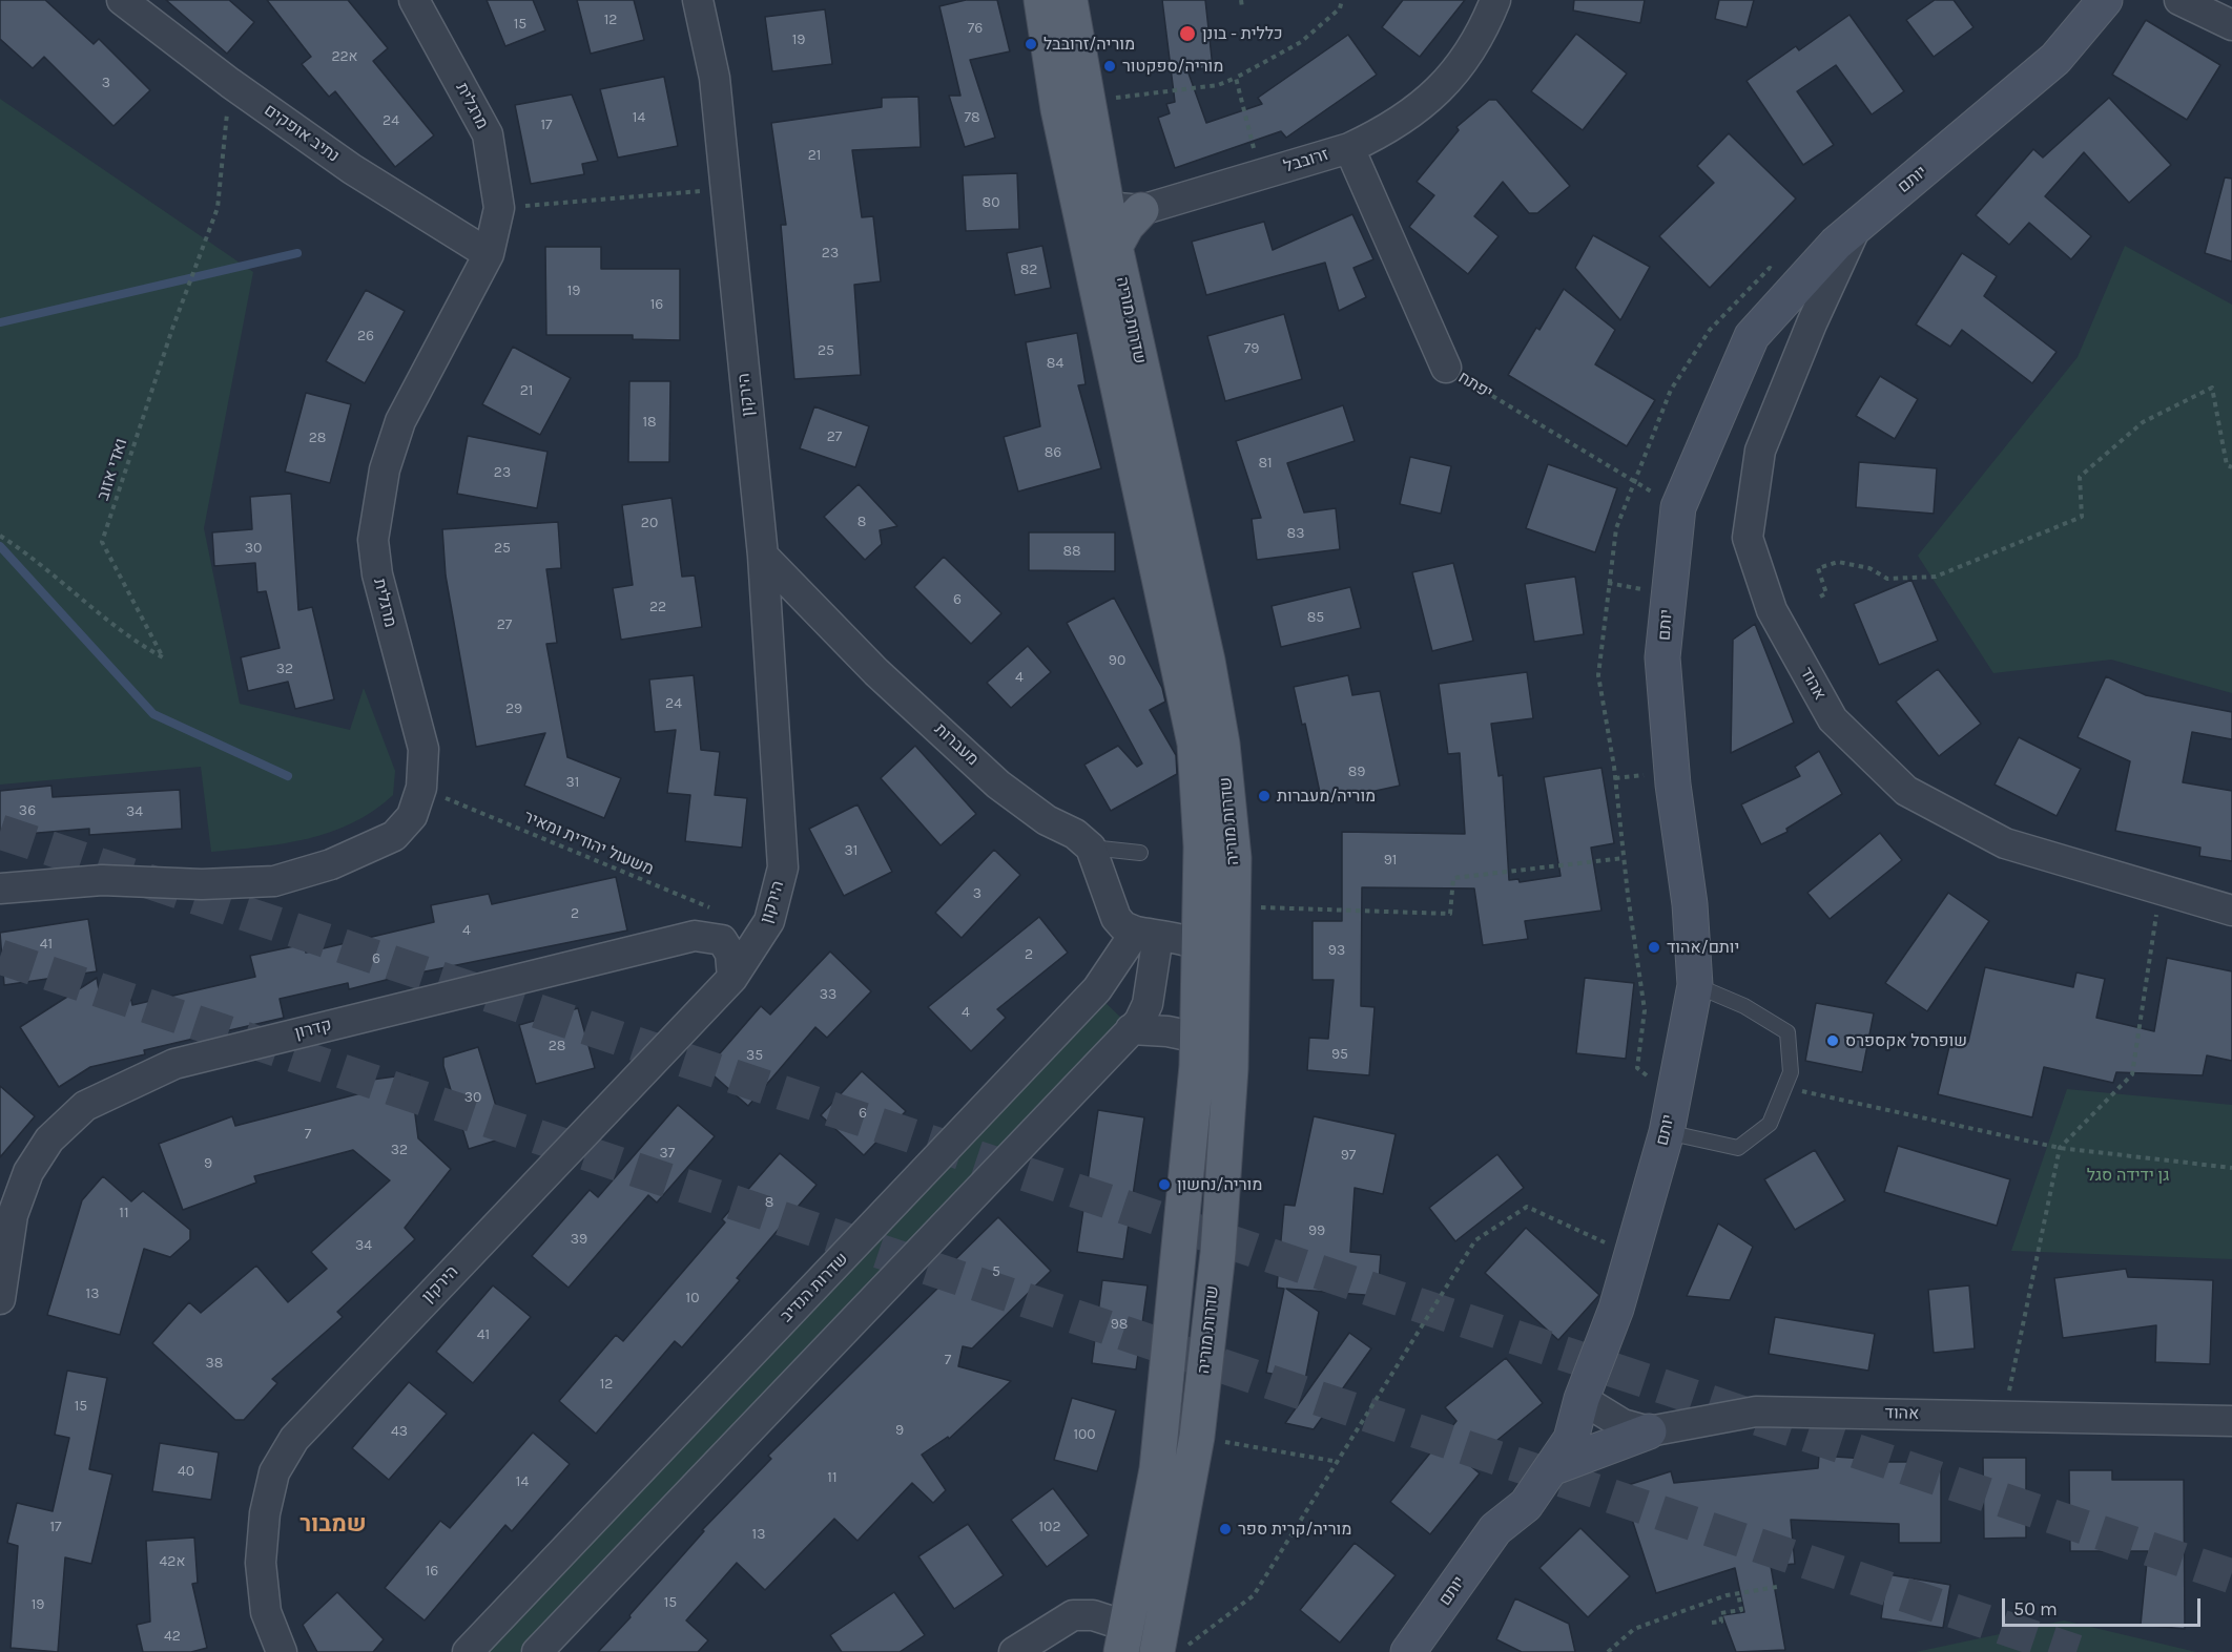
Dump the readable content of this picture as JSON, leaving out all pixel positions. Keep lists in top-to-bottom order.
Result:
{
  "streets": {
    "main road": ["שדרות מוריה"],
    "street": [
      "מרגלית",
      "נתיב אופקים",
      "זרובבל",
      "יותם",
      "יפתח",
      "הירקון",
      "אהוד",
      "מעברות",
      "קדרון",
      "שדרות הנדיב"
    ],
    "path": ["ואדי אזוב", "משעול יהודית ומאיר"]
  },
  "crossings": [
    ["מרגלית", "נתיב אופקים"],
    ["מרגלית", "משעול יהודית ומאיר"],
    ["נתיב אופקים", "ואדי אזוב"],
    ["זרובבל", "שדרות מוריה"],
    ["זרובבל", "יפתח"],
    ["יותם", "יפתח"],
    ["יותם", "אהוד"],
    ["הירקון", "מעברות"],
    ["משעול יהודית ומאיר", "קדרון"]
  ],
  "districts": ["שמבור"],
  "parks": ["גן ידידה סגל"],
  "places": [
    "כללית - בונן",
    "מוריה/זרובבל",
    "מוריה/ספקטור",
    "מוריה/מעברות",
    "יותם/אהוד",
    "שופרסל אקספרס",
    "מוריה/נחשון",
    "מוריה/קרית ספר"
  ],
  "house_numbers": [
    "12",
    "15",
    "76",
    "19",
    "22א",
    "3",
    "14",
    "78",
    "24",
    "17",
    "21",
    "80",
    "23",
    "82",
    "19",
    "16",
    "26",
    "79",
    "25",
    "84",
    "21",
    "18",
    "27",
    "28",
    "86",
    "81",
    "23",
    "8",
    "20",
    "83",
    "30",
    "25",
    "88",
    "6",
    "22",
    "85",
    "27",
    "90",
    "32",
    "4",
    "24",
    "29",
    "89",
    "31",
    "36",
    "34",
    "31",
    "91",
    "3",
    "2",
    "4",
    "41",
    "93",
    "2",
    "6",
    "33",
    "4",
    "28",
    "95",
    "35",
    "30",
    "6",
    "7",
    "32",
    "37",
    "97",
    "9",
    "8",
    "11",
    "99",
    "39",
    "34",
    "5",
    "13",
    "10",
    "98",
    "41",
    "7",
    "38",
    "12",
    "15",
    "9",
    "43",
    "100",
    "40",
    "11",
    "14",
    "17",
    "102",
    "13",
    "42א",
    "16",
    "15",
    "19",
    "42"
  ],
  "scale_bar": "50 m"
}
